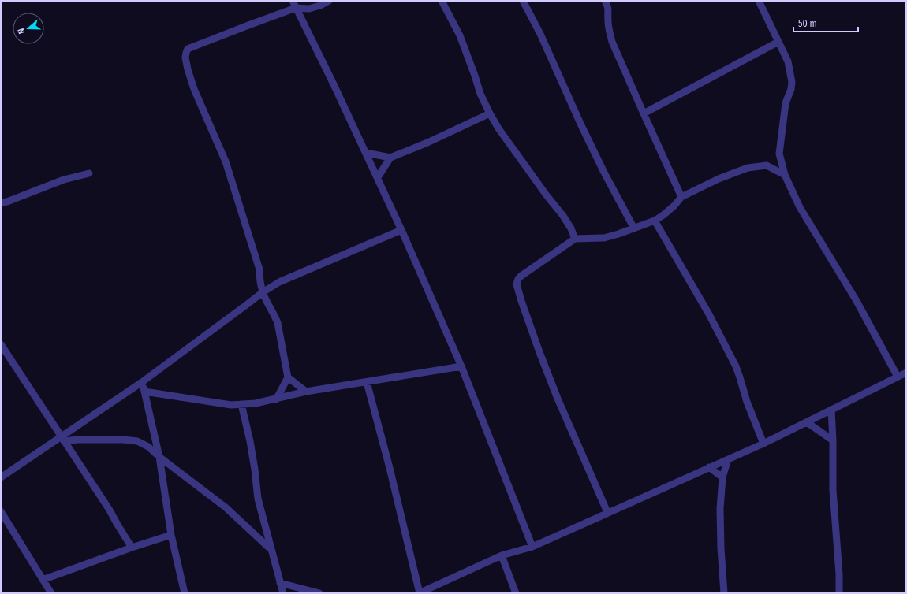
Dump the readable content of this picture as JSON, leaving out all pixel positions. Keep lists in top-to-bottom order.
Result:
{
  "scale_bar": "50 m",
  "north": "left"
}
